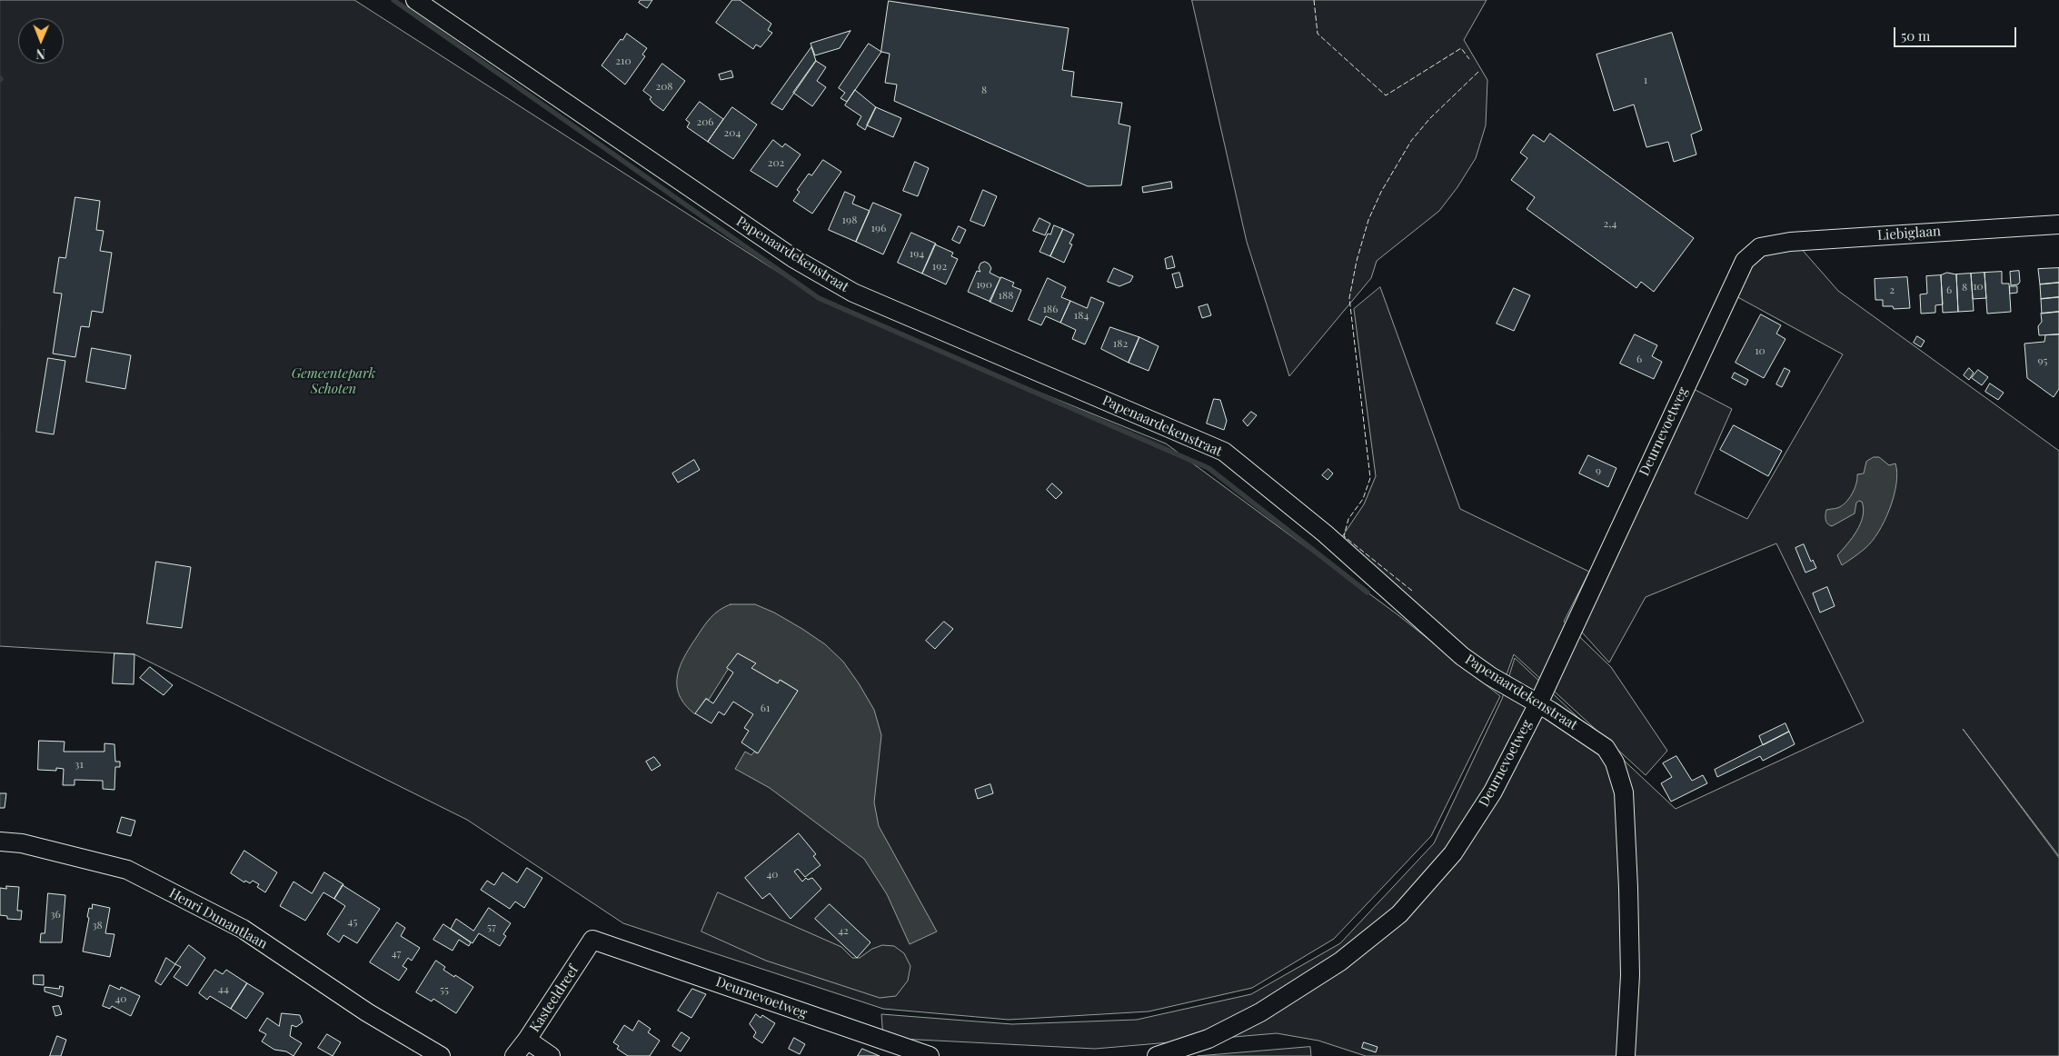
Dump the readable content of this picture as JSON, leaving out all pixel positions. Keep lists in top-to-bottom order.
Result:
{
  "streets": {
    "street": [
      "Liebiglaan",
      "Papenaardekenstraat",
      "Deurnevoetweg",
      "Henri Dunantlaan",
      "Kasteeldreef"
    ]
  },
  "crossings": [
    ["Liebiglaan", "Deurnevoetweg"],
    ["Papenaardekenstraat", "Deurnevoetweg"],
    ["Deurnevoetweg", "Kasteeldreef"]
  ],
  "parks": ["Gemeentepark Schoten"],
  "house_numbers": [
    "210",
    "1",
    "208",
    "8",
    "206",
    "204",
    "202",
    "198",
    "2,4",
    "196",
    "194",
    "192",
    "190",
    "10",
    "8",
    "2",
    "6",
    "188",
    "186",
    "184",
    "182",
    "10",
    "6",
    "95",
    "9",
    "61",
    "31",
    "40",
    "36",
    "45",
    "38",
    "57",
    "42",
    "47",
    "44",
    "55",
    "40"
  ],
  "scale_bar": "50 m",
  "north": "bottom"
}
